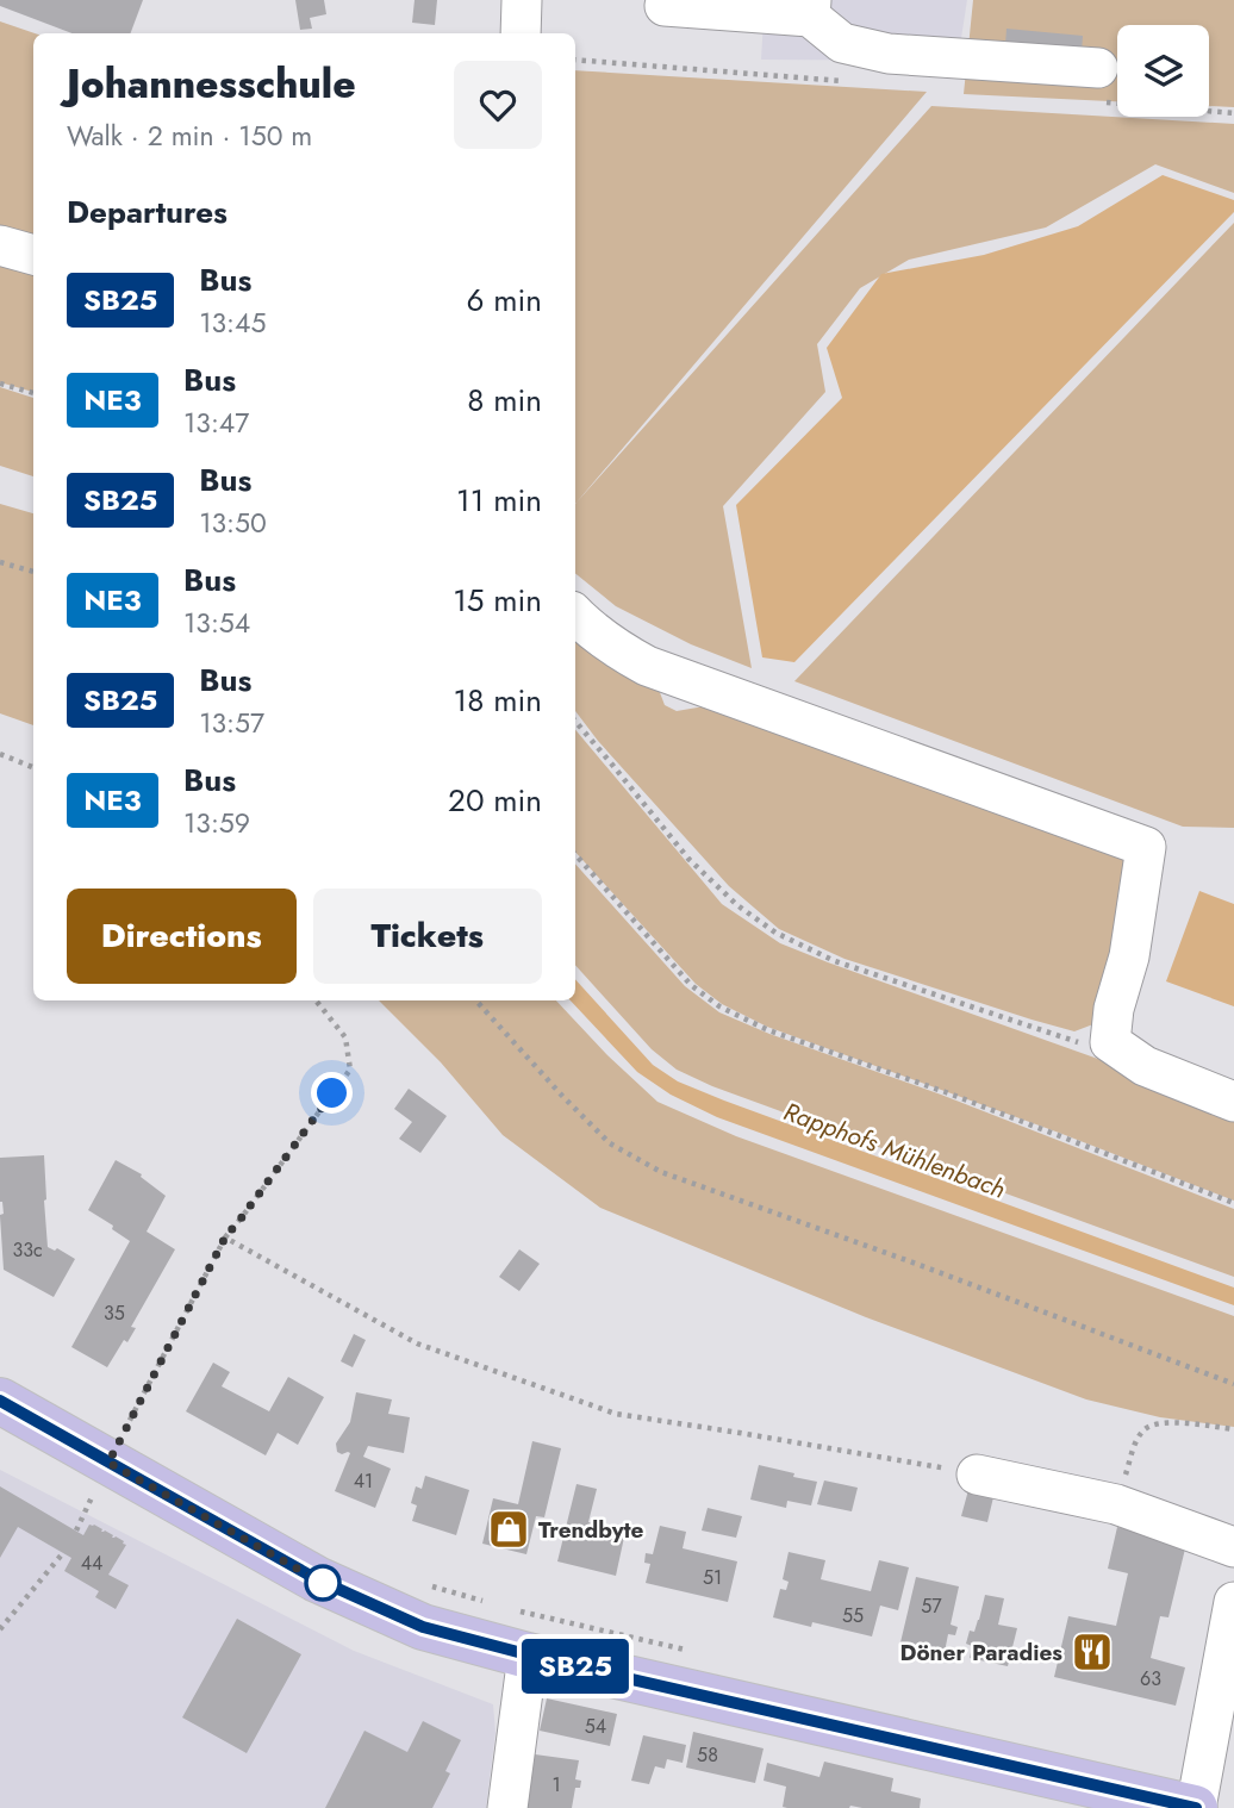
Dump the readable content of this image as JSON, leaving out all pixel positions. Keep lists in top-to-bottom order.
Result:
{
  "water": ["Rapphofs Mühlenbach"],
  "places": {
    "shop": ["Trendbyte"],
    "restaurant": ["Döner Paradies"]
  },
  "lines": ["bus line SB25"],
  "house_numbers": [
    "33c",
    "35",
    "41",
    "44",
    "51",
    "57",
    "55",
    "63",
    "54",
    "58",
    "1"
  ],
  "page": {
    "on_map": "SB25",
    "heading": [
      ["Johannesschule", "Walk · 2 min · 150 m"],
      "Departures"
    ],
    "list": [
      {
        "mark": "SB25",
        "name": "Bus",
        "note": "13:45",
        "value": "6 min"
      },
      {
        "mark": "NE3",
        "name": "Bus",
        "note": "13:47",
        "value": "8 min"
      },
      {
        "mark": "SB25",
        "name": "Bus",
        "note": "13:50",
        "value": "11 min"
      },
      {
        "mark": "NE3",
        "name": "Bus",
        "note": "13:54",
        "value": "15 min"
      },
      {
        "mark": "SB25",
        "name": "Bus",
        "note": "13:57",
        "value": "18 min"
      },
      {
        "mark": "NE3",
        "name": "Bus",
        "note": "13:59",
        "value": "20 min"
      }
    ],
    "buttons": ["Directions", "Tickets"]
  }
}
